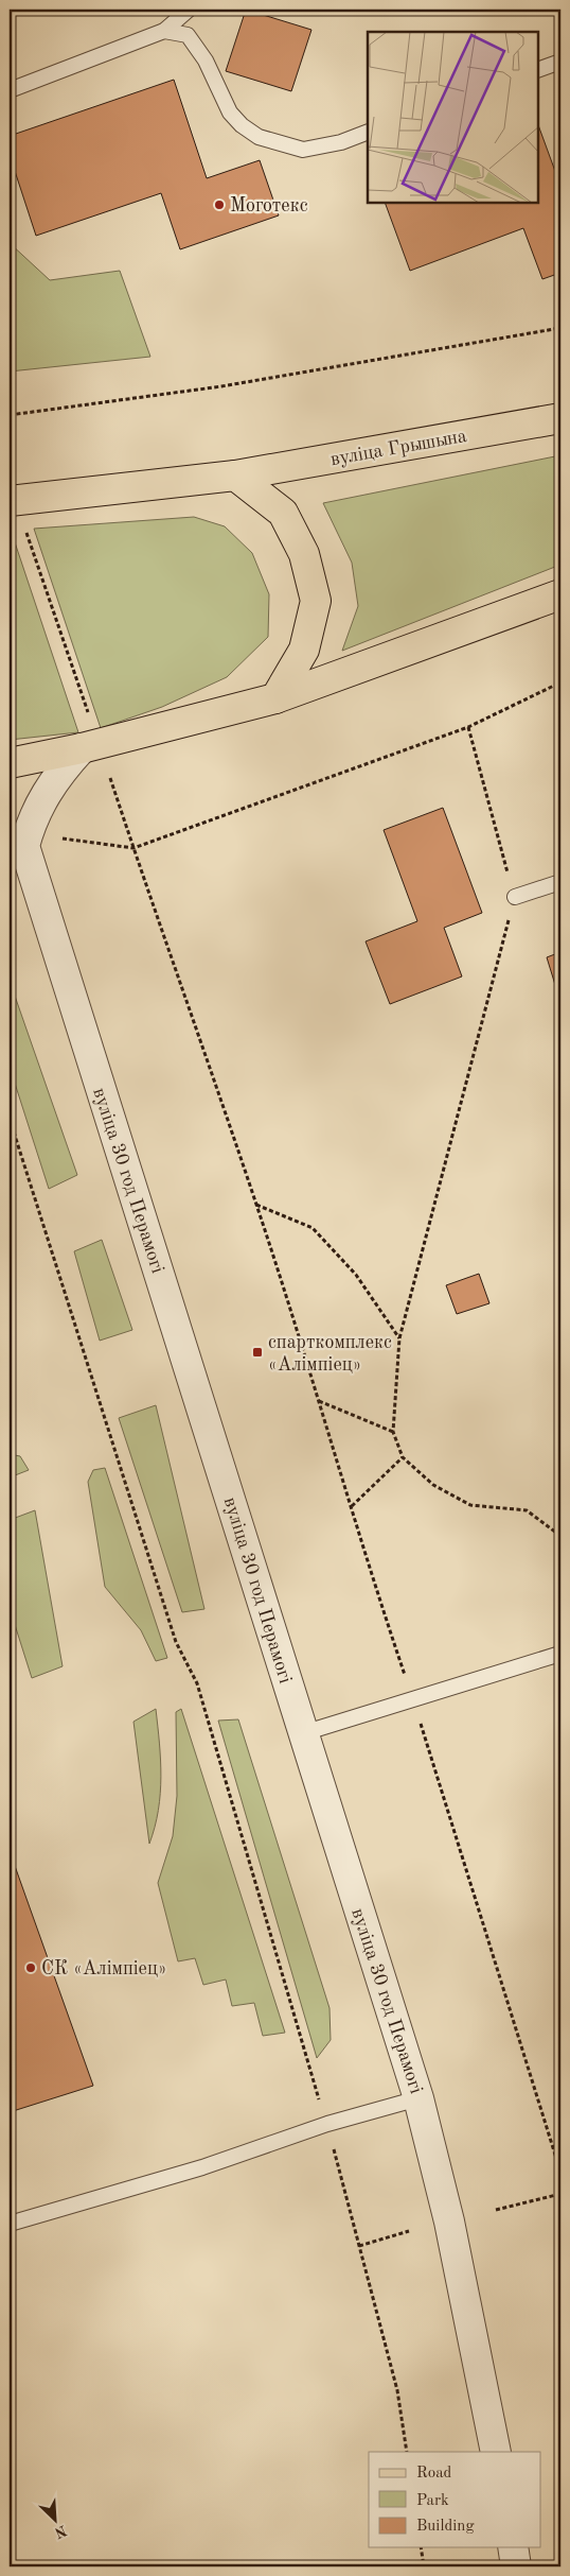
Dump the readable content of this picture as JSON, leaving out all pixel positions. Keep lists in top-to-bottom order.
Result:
{
  "streets": {
    "main road": ["вуліца Грышына"],
    "street": ["вуліца 30 год Перамогі"]
  },
  "places": {
    "other": ["Моготекс", "СК «Алімпіец»"],
    "transit": ["спарткомплекс «Алімпіец»"]
  },
  "legend": ["Road", "Park", "Building"],
  "north": "bottom right"
}
